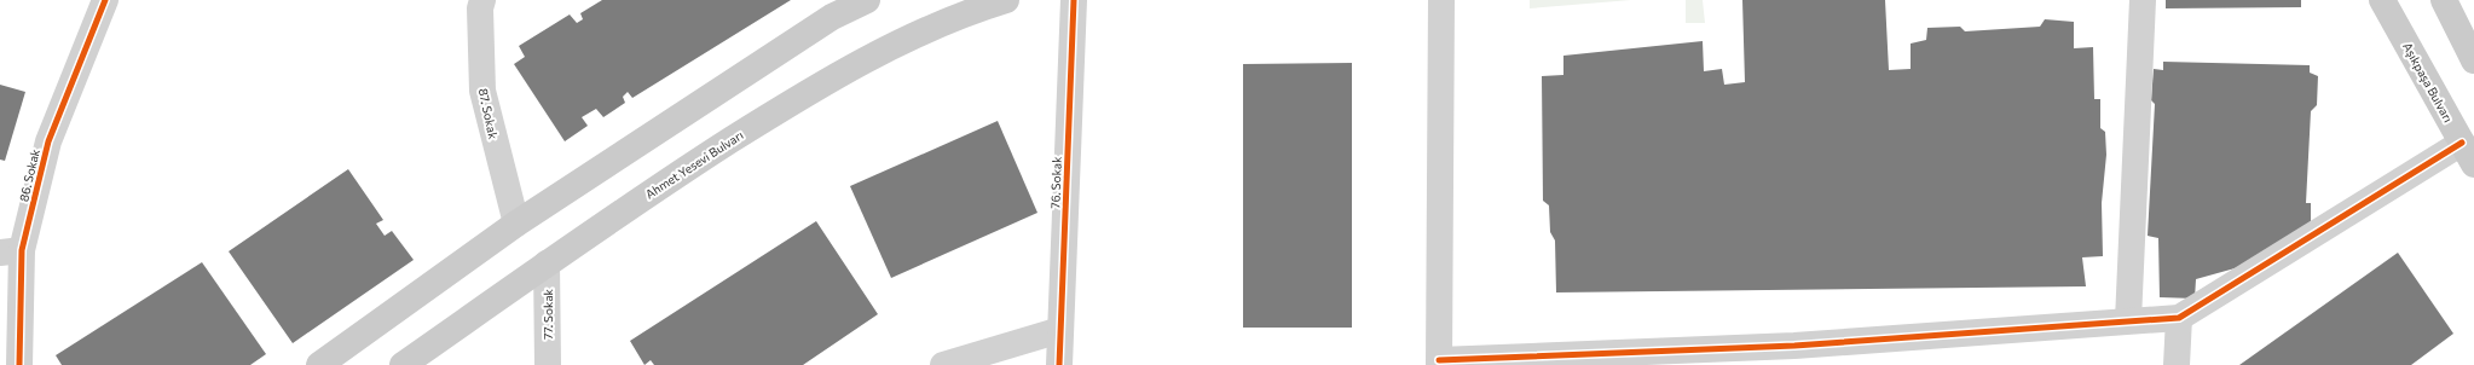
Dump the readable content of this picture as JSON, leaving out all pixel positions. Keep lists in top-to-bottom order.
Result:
{
  "streets": {
    "main road": ["Aşıkpaşa Bulvarı", "Ahmet Yesevi Bulvarı"],
    "street": [
      "87. Sokak",
      "86. Sokak",
      "76. Sokak",
      "77. Sokak"
    ]
  },
  "crossings": [
    ["Ahmet Yesevi Bulvarı", "77. Sokak"]
  ]
}
